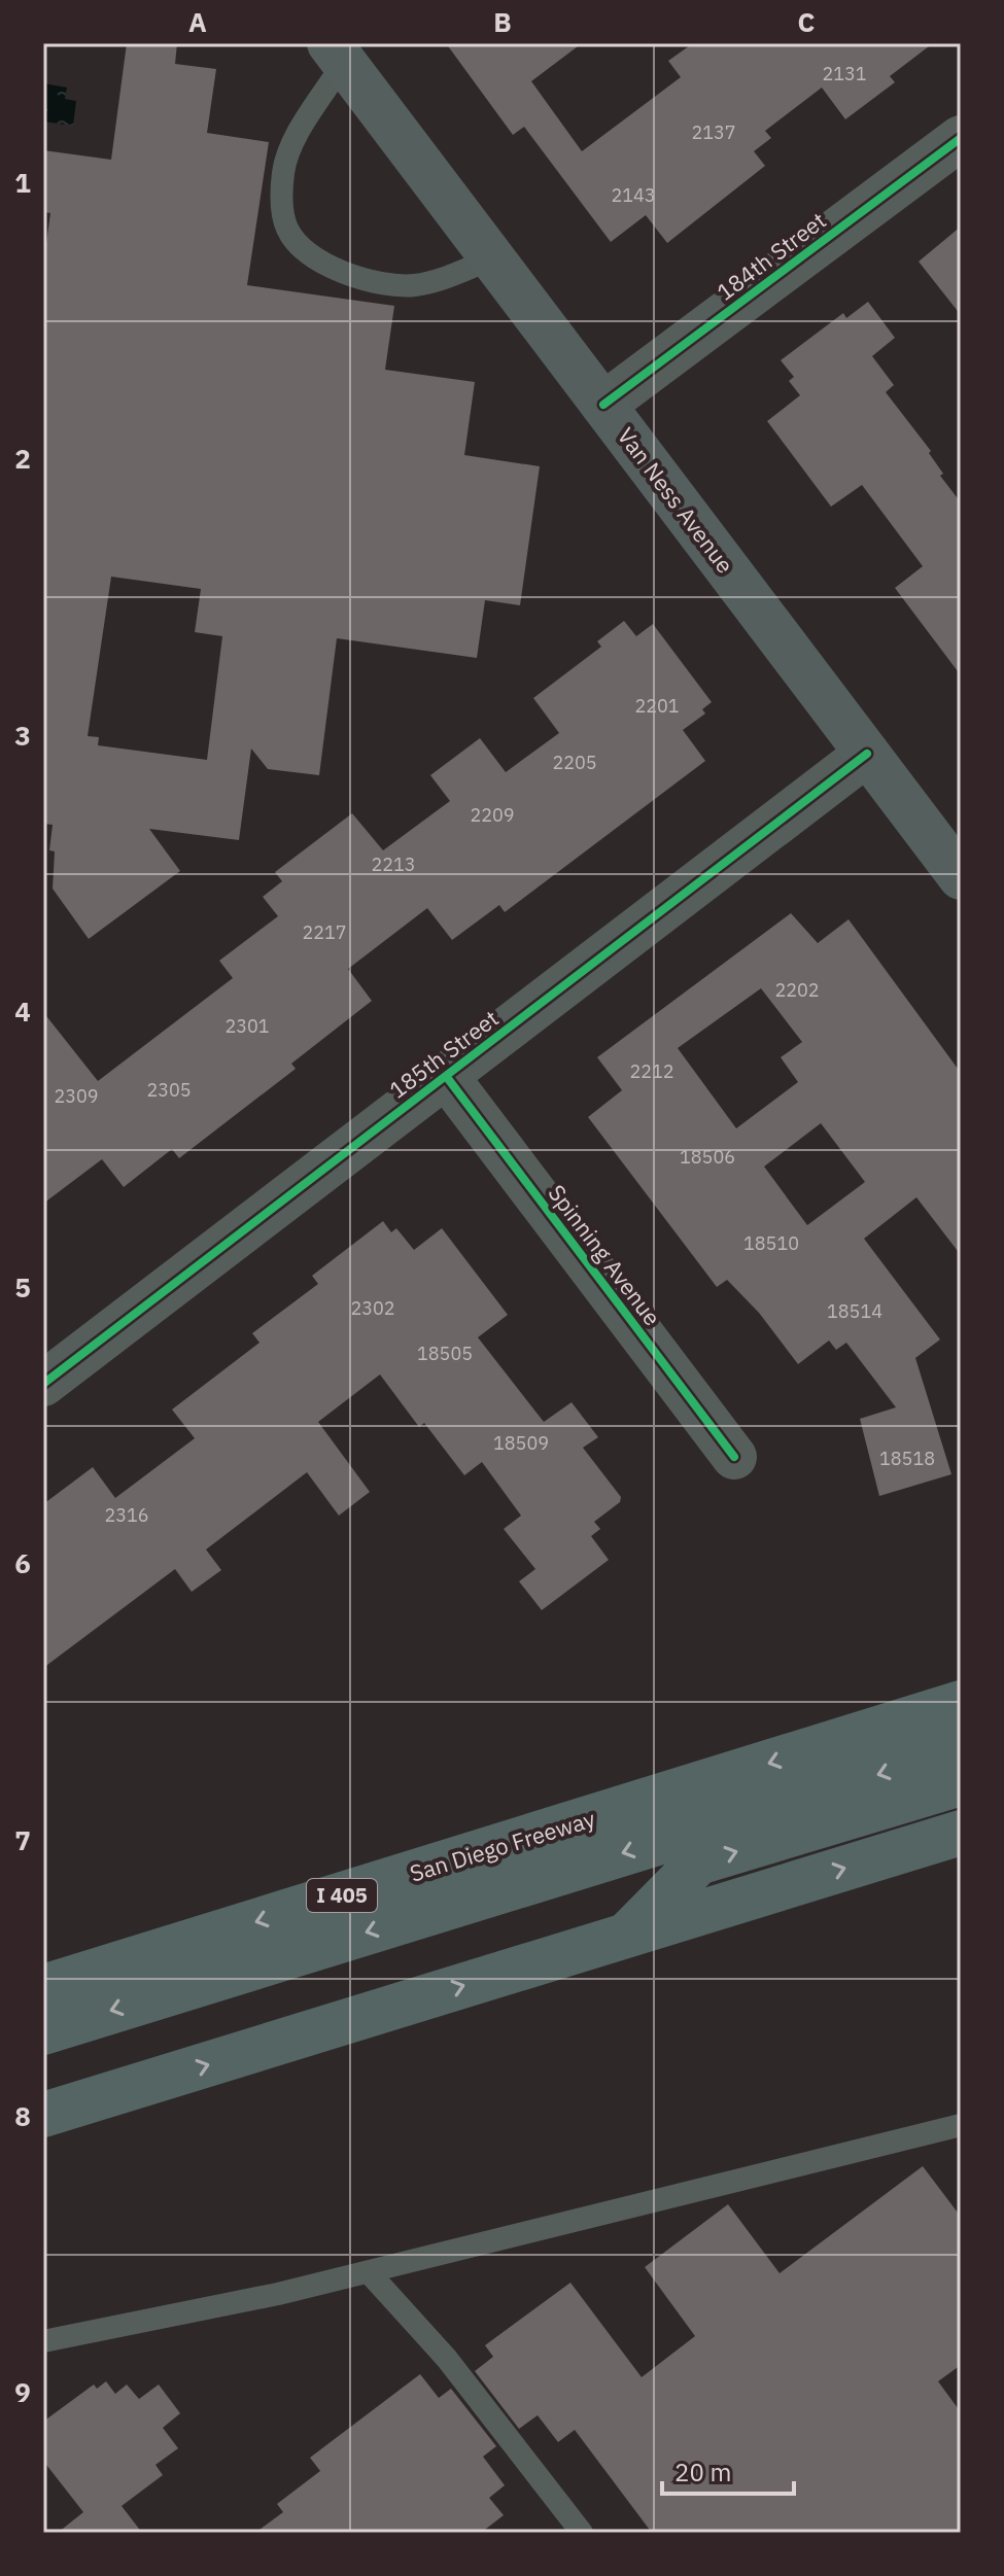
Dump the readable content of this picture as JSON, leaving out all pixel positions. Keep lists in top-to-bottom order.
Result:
{
  "streets": {
    "highway": ["San Diego Freeway", "I 405"],
    "main road": ["Van Ness Avenue"],
    "street": ["184th Street", "185th Street", "Spinning Avenue"]
  },
  "crossings": [
    ["184th Street", "Van Ness Avenue"],
    ["Van Ness Avenue", "185th Street"],
    ["185th Street", "Spinning Avenue"]
  ],
  "house_numbers": [
    "2131",
    "2137",
    "2143",
    "2201",
    "2205",
    "2209",
    "2213",
    "2217",
    "2202",
    "2301",
    "2212",
    "2305",
    "2309",
    "18506",
    "18510",
    "2302",
    "18514",
    "18505",
    "18509",
    "18518",
    "2316"
  ],
  "scale_bar": "20 m",
  "grid": {
    "columns": ["A", "B", "C"],
    "rows": [
      "1",
      "2",
      "3",
      "4",
      "5",
      "6",
      "7",
      "8",
      "9"
    ]
  }
}
